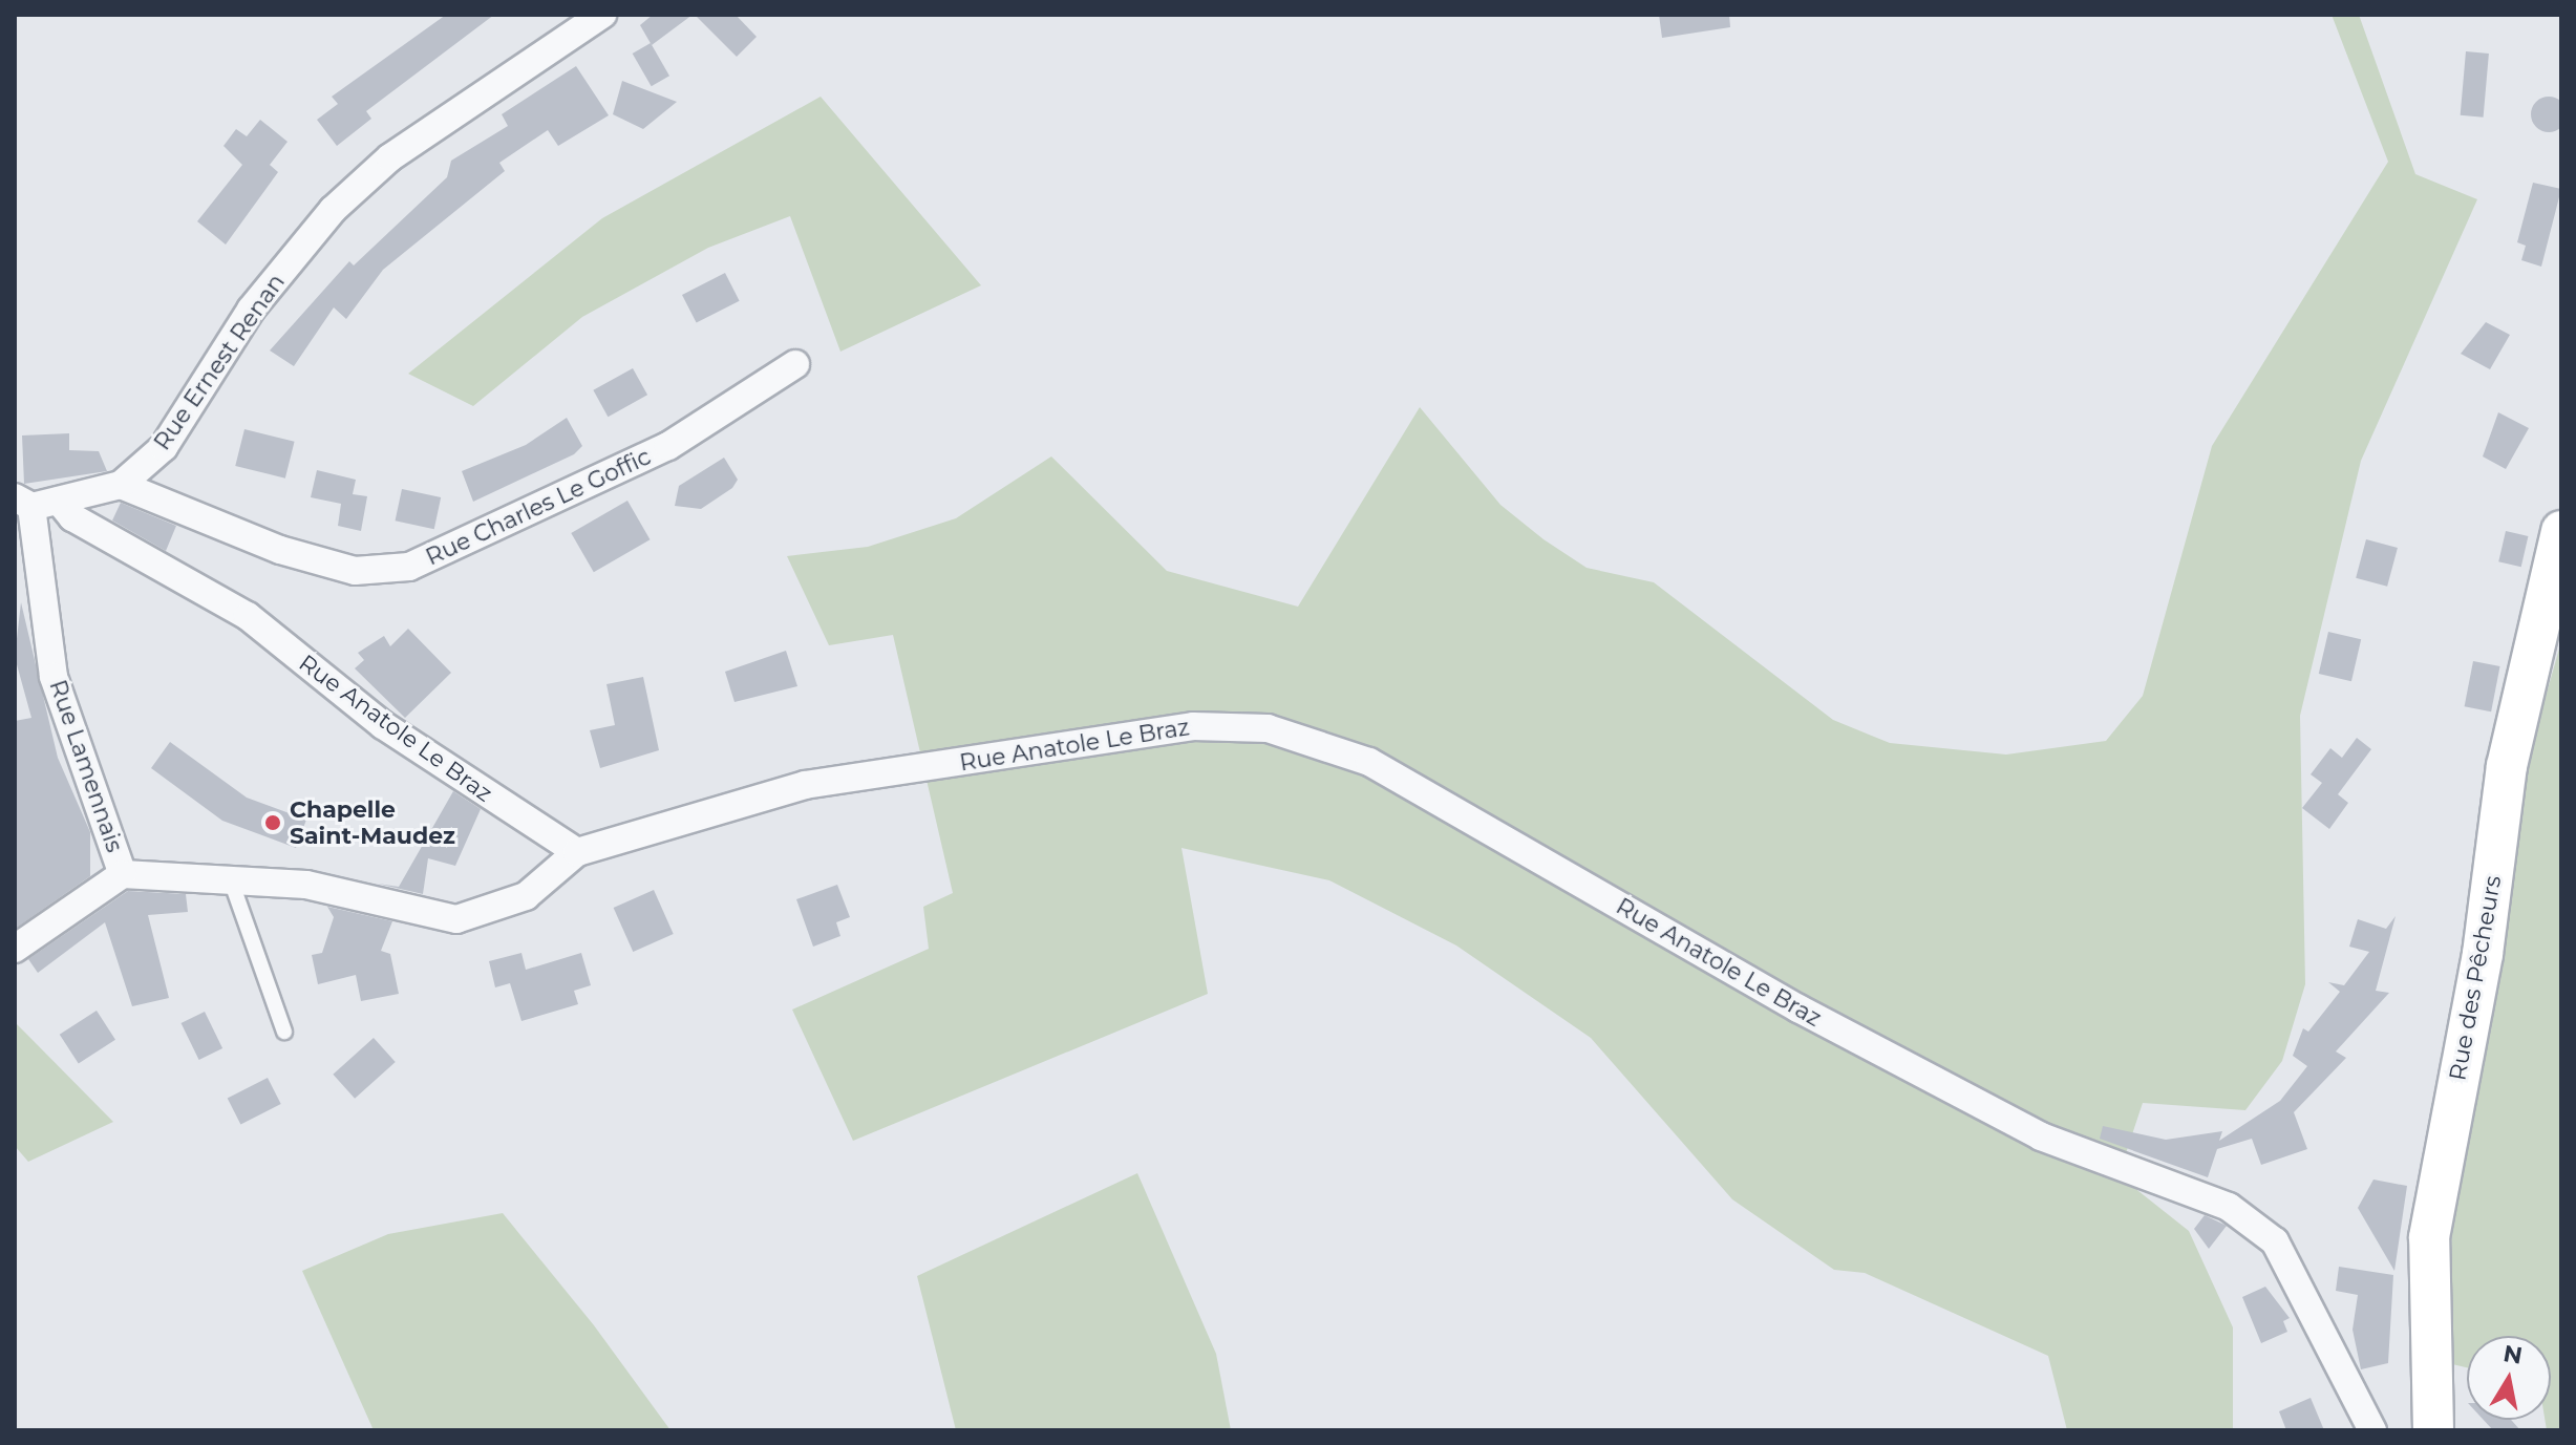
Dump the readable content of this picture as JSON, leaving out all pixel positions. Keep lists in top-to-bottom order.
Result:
{
  "streets": {
    "street": [
      "Rue Ernest Renan",
      "Rue Charles Le Goffic",
      "Rue Anatole Le Braz",
      "Rue Lamennais",
      "Rue des Pêcheurs"
    ]
  },
  "crossings": [
    ["Rue Ernest Renan", "Rue Charles Le Goffic"],
    ["Rue Ernest Renan", "Rue Anatole Le Braz"],
    ["Rue Ernest Renan", "Rue Lamennais"]
  ],
  "places": ["Chapelle Saint-Maudez"],
  "north": "top"
}
